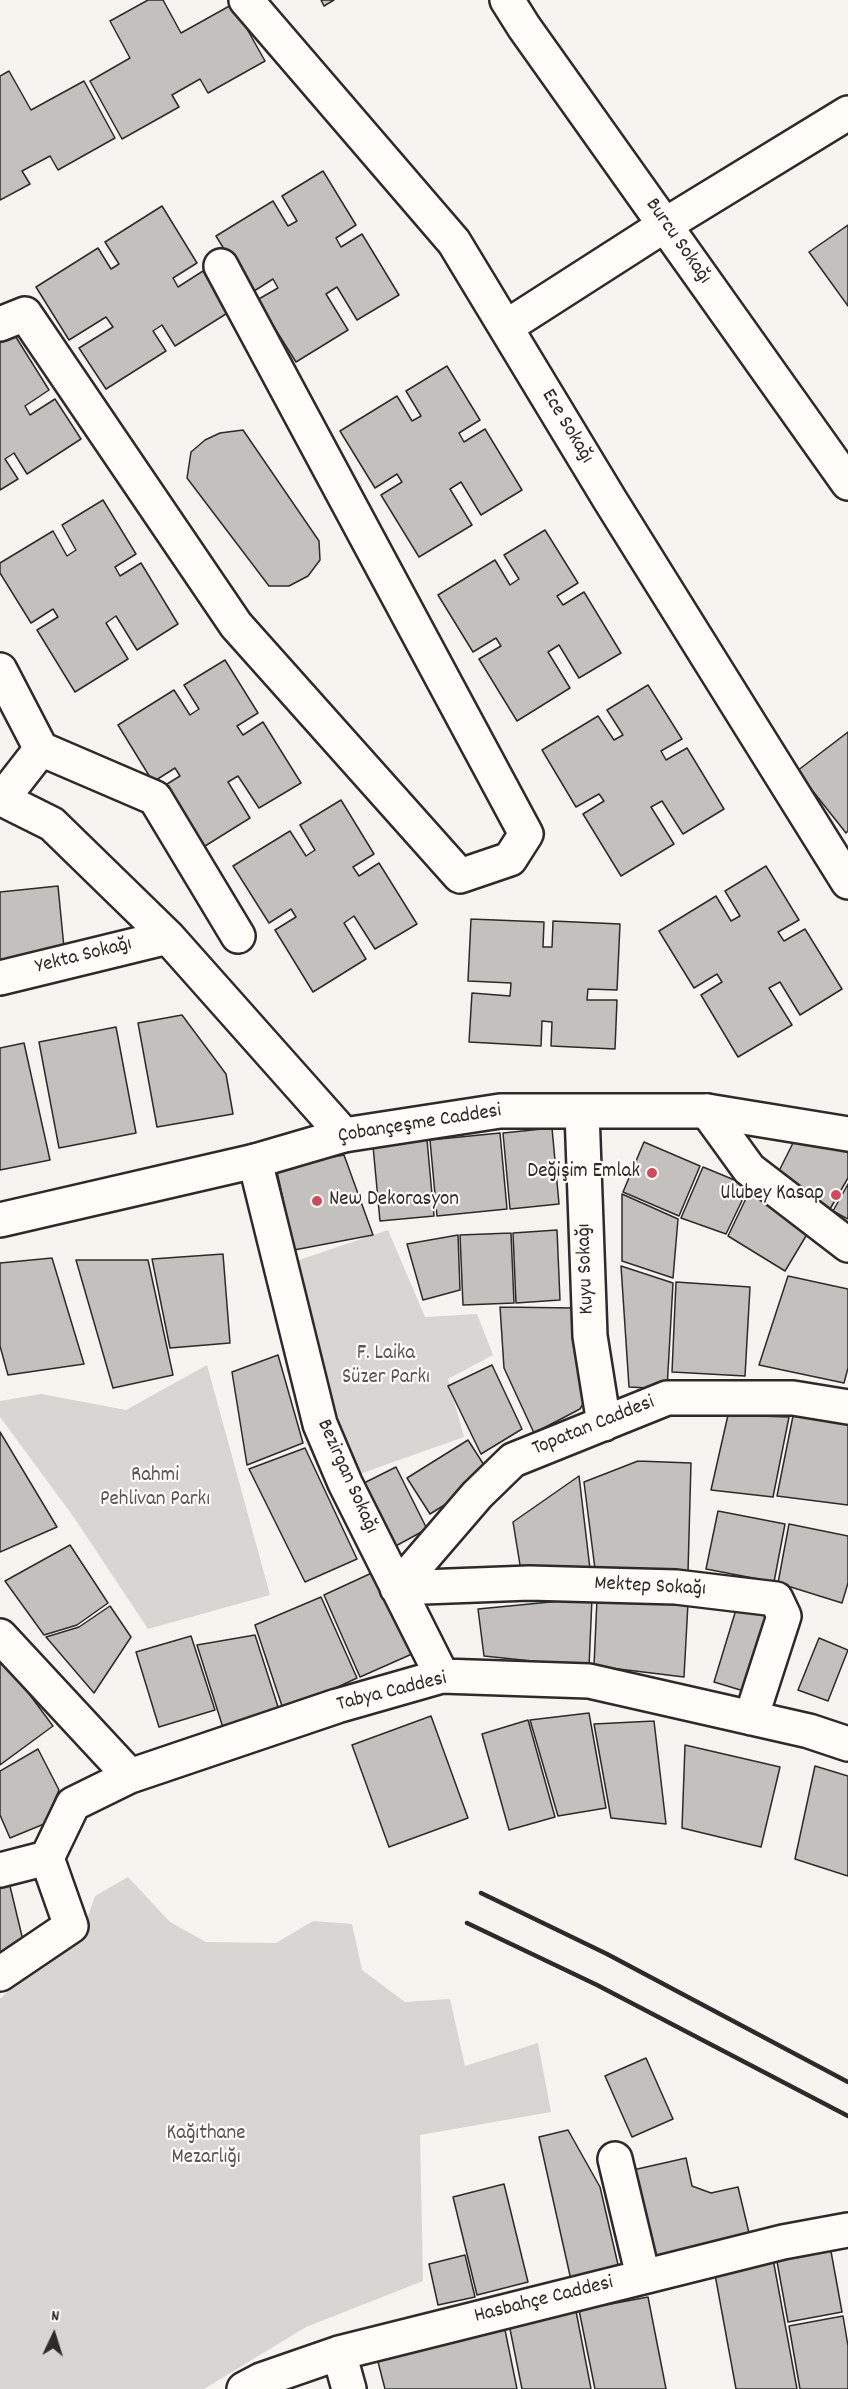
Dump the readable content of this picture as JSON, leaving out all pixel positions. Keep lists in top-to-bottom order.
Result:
{
  "streets": {
    "street": [
      "Burcu Sokağı",
      "Ece Sokağı",
      "Yekta Sokağı",
      "Çobançeşme Caddesi",
      "Kuyu Sokağı",
      "Topatan Caddesi",
      "Bezirgan Sokağı",
      "Mektep Sokağı",
      "Tabya Caddesi",
      "Hasbahçe Caddesi"
    ]
  },
  "crossings": [
    ["Çobançeşme Caddesi", "Kuyu Sokağı"],
    ["Çobançeşme Caddesi", "Bezirgan Sokağı"],
    ["Kuyu Sokağı", "Topatan Caddesi"],
    ["Topatan Caddesi", "Bezirgan Sokağı"],
    ["Topatan Caddesi", "Mektep Sokağı"],
    ["Bezirgan Sokağı", "Mektep Sokağı"],
    ["Bezirgan Sokağı", "Tabya Caddesi"],
    ["Mektep Sokağı", "Tabya Caddesi"]
  ],
  "parks": ["F. Laika Süzer Parkı", "Rahmi Pehlivan Parkı", "Kağıthane Mezarlığı"],
  "places": ["Değişim Emlak", "Ulubey Kasap", "New Dekorasyon"],
  "north": "top"
}
